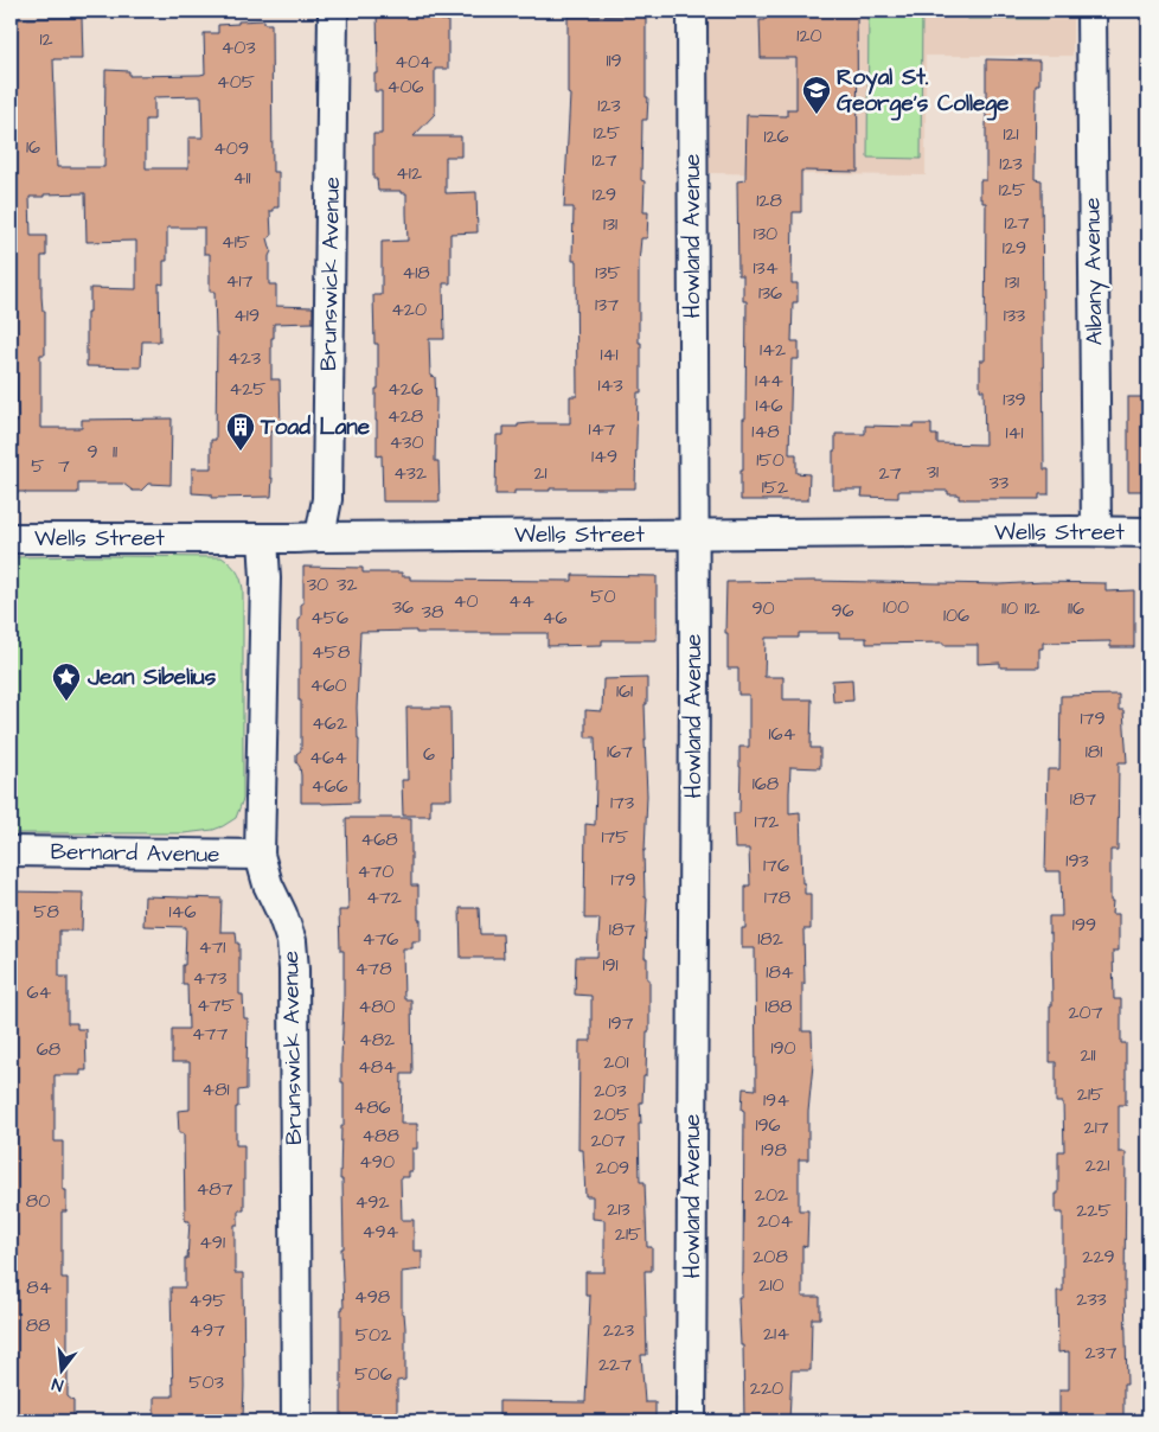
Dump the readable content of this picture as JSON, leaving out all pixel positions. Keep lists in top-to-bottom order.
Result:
{
  "streets": {
    "street": [
      "Howland Avenue",
      "Albany Avenue",
      "Brunswick Avenue",
      "Wells Street",
      "Bernard Avenue"
    ]
  },
  "crossings": [
    ["Howland Avenue", "Wells Street"],
    ["Albany Avenue", "Wells Street"],
    ["Brunswick Avenue", "Wells Street"],
    ["Brunswick Avenue", "Bernard Avenue"]
  ],
  "places": {
    "school or university": ["Royal St. George's College"],
    "building": ["Toad Lane"],
    "place": ["Jean Sibelius"]
  },
  "house_numbers": [
    "120",
    "12",
    "403",
    "119",
    "404",
    "405",
    "406",
    "123",
    "125",
    "121",
    "126",
    "16",
    "409",
    "127",
    "123",
    "412",
    "411",
    "125",
    "129",
    "128",
    "127",
    "131",
    "130",
    "415",
    "129",
    "134",
    "418",
    "135",
    "417",
    "131",
    "136",
    "137",
    "420",
    "419",
    "133",
    "142",
    "141",
    "423",
    "144",
    "143",
    "425",
    "426",
    "139",
    "146",
    "428",
    "147",
    "148",
    "141",
    "430",
    "9",
    "11",
    "149",
    "150",
    "5",
    "7",
    "31",
    "432",
    "21",
    "27",
    "33",
    "152",
    "30",
    "32",
    "50",
    "40",
    "44",
    "36",
    "100",
    "90",
    "110",
    "112",
    "116",
    "96",
    "38",
    "106",
    "456",
    "46",
    "458",
    "460",
    "161",
    "179",
    "462",
    "164",
    "167",
    "181",
    "6",
    "464",
    "168",
    "466",
    "187",
    "173",
    "172",
    "175",
    "468",
    "193",
    "176",
    "470",
    "179",
    "472",
    "178",
    "58",
    "146",
    "199",
    "187",
    "476",
    "182",
    "471",
    "191",
    "478",
    "184",
    "473",
    "64",
    "475",
    "480",
    "188",
    "207",
    "197",
    "477",
    "482",
    "190",
    "68",
    "211",
    "201",
    "484",
    "481",
    "203",
    "215",
    "194",
    "486",
    "205",
    "196",
    "217",
    "488",
    "207",
    "198",
    "490",
    "221",
    "209",
    "487",
    "202",
    "80",
    "492",
    "213",
    "225",
    "204",
    "494",
    "215",
    "491",
    "208",
    "229",
    "210",
    "84",
    "498",
    "233",
    "495",
    "88",
    "497",
    "223",
    "214",
    "502",
    "237",
    "227",
    "506",
    "503",
    "220"
  ],
  "north": "bottom"
}
